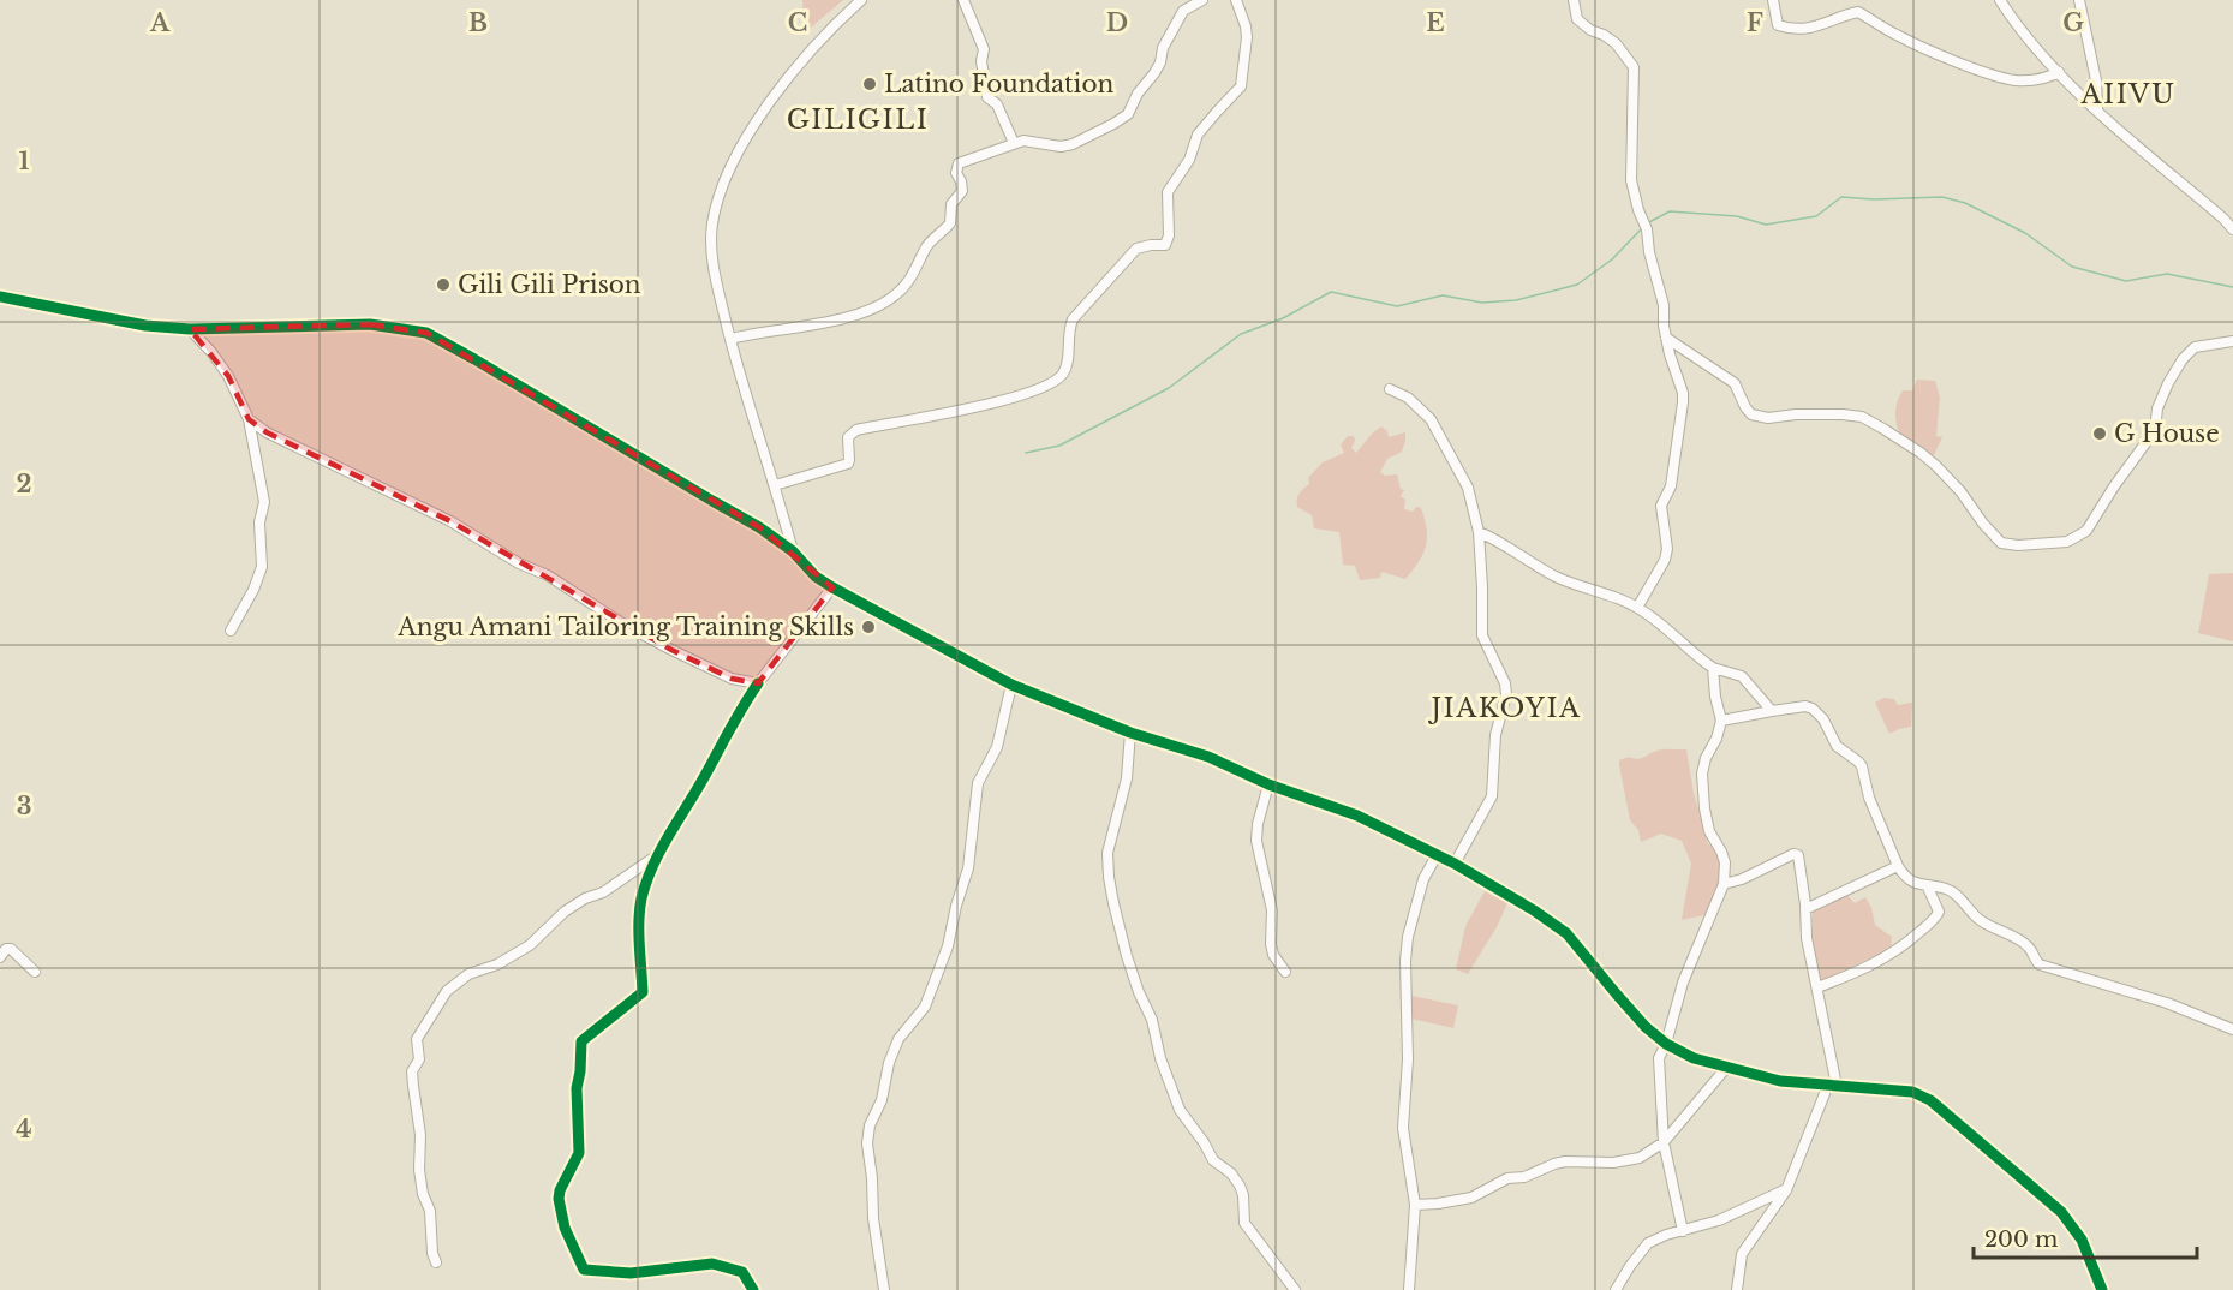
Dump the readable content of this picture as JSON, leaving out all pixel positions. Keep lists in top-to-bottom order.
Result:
{
  "districts": ["AIIVU", "GILIGILI", "JIAKOYIA"],
  "places": [
    "Latino Foundation",
    "Gili Gili Prison",
    "G House",
    "Angu Amani Tailoring Training Skills"
  ],
  "scale_bar": "200 m",
  "grid": {
    "columns": [
      "A",
      "B",
      "C",
      "D",
      "E",
      "F",
      "G"
    ],
    "rows": [
      "1",
      "2",
      "3",
      "4"
    ]
  }
}
